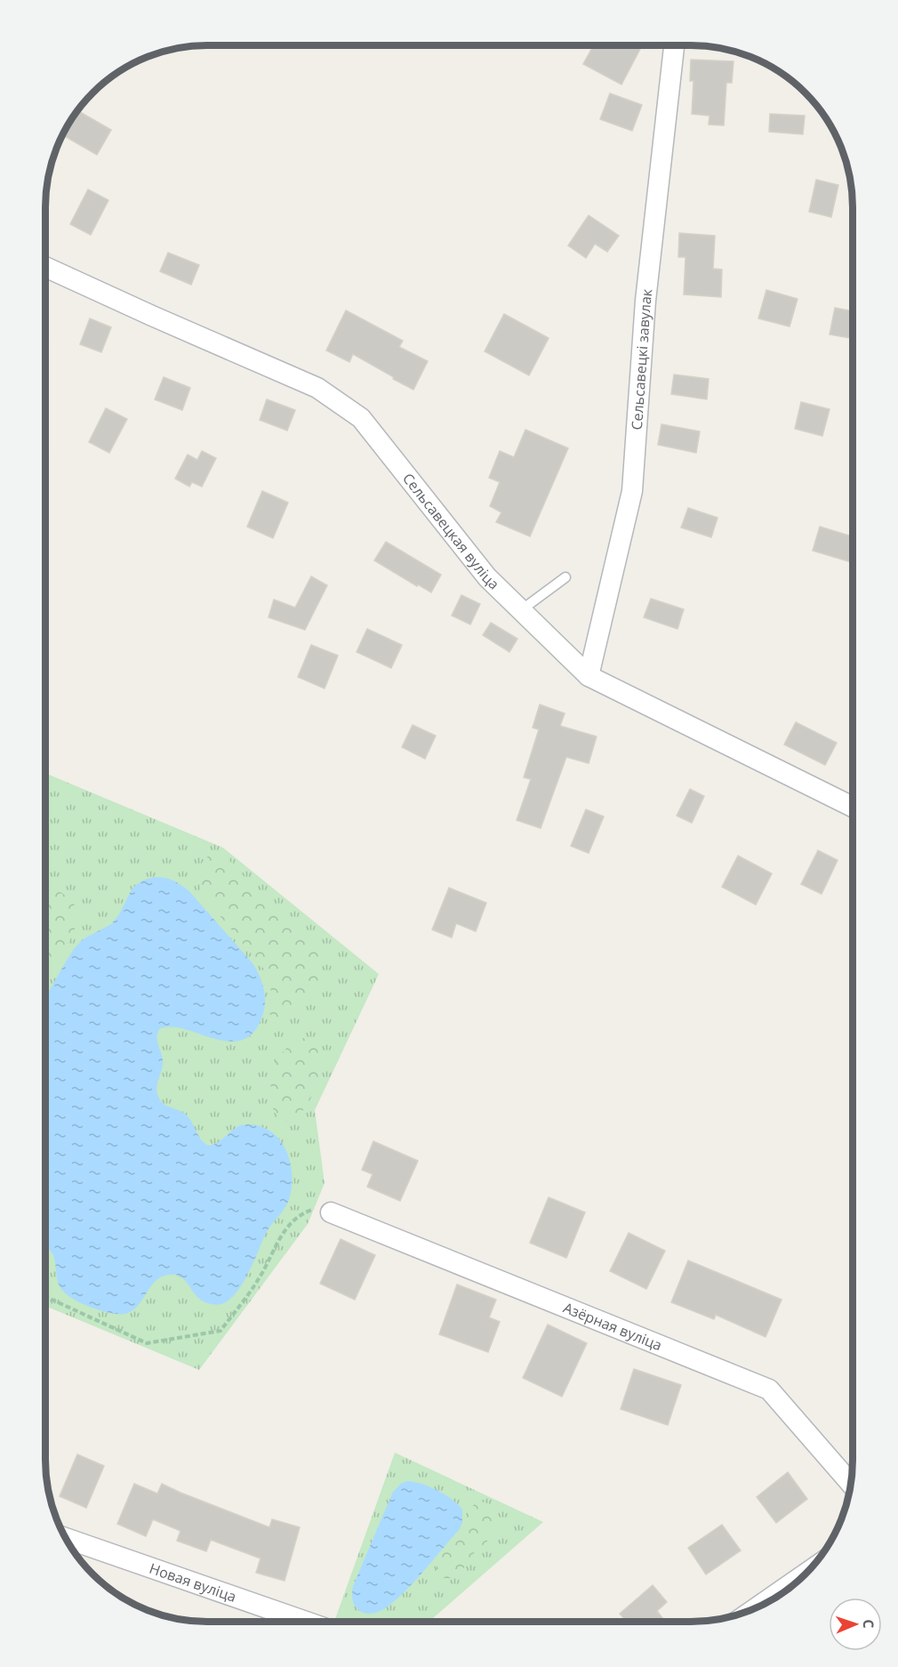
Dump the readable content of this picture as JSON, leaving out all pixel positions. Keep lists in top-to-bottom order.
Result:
{
  "streets": {
    "street": [
      "Сельсавецкі завулак",
      "Сельсавецкая вуліца",
      "Азёрная вуліца",
      "Новая вуліца"
    ]
  },
  "crossings": [
    ["Сельсавецкі завулак", "Сельсавецкая вуліца"]
  ],
  "north": "right"
}
